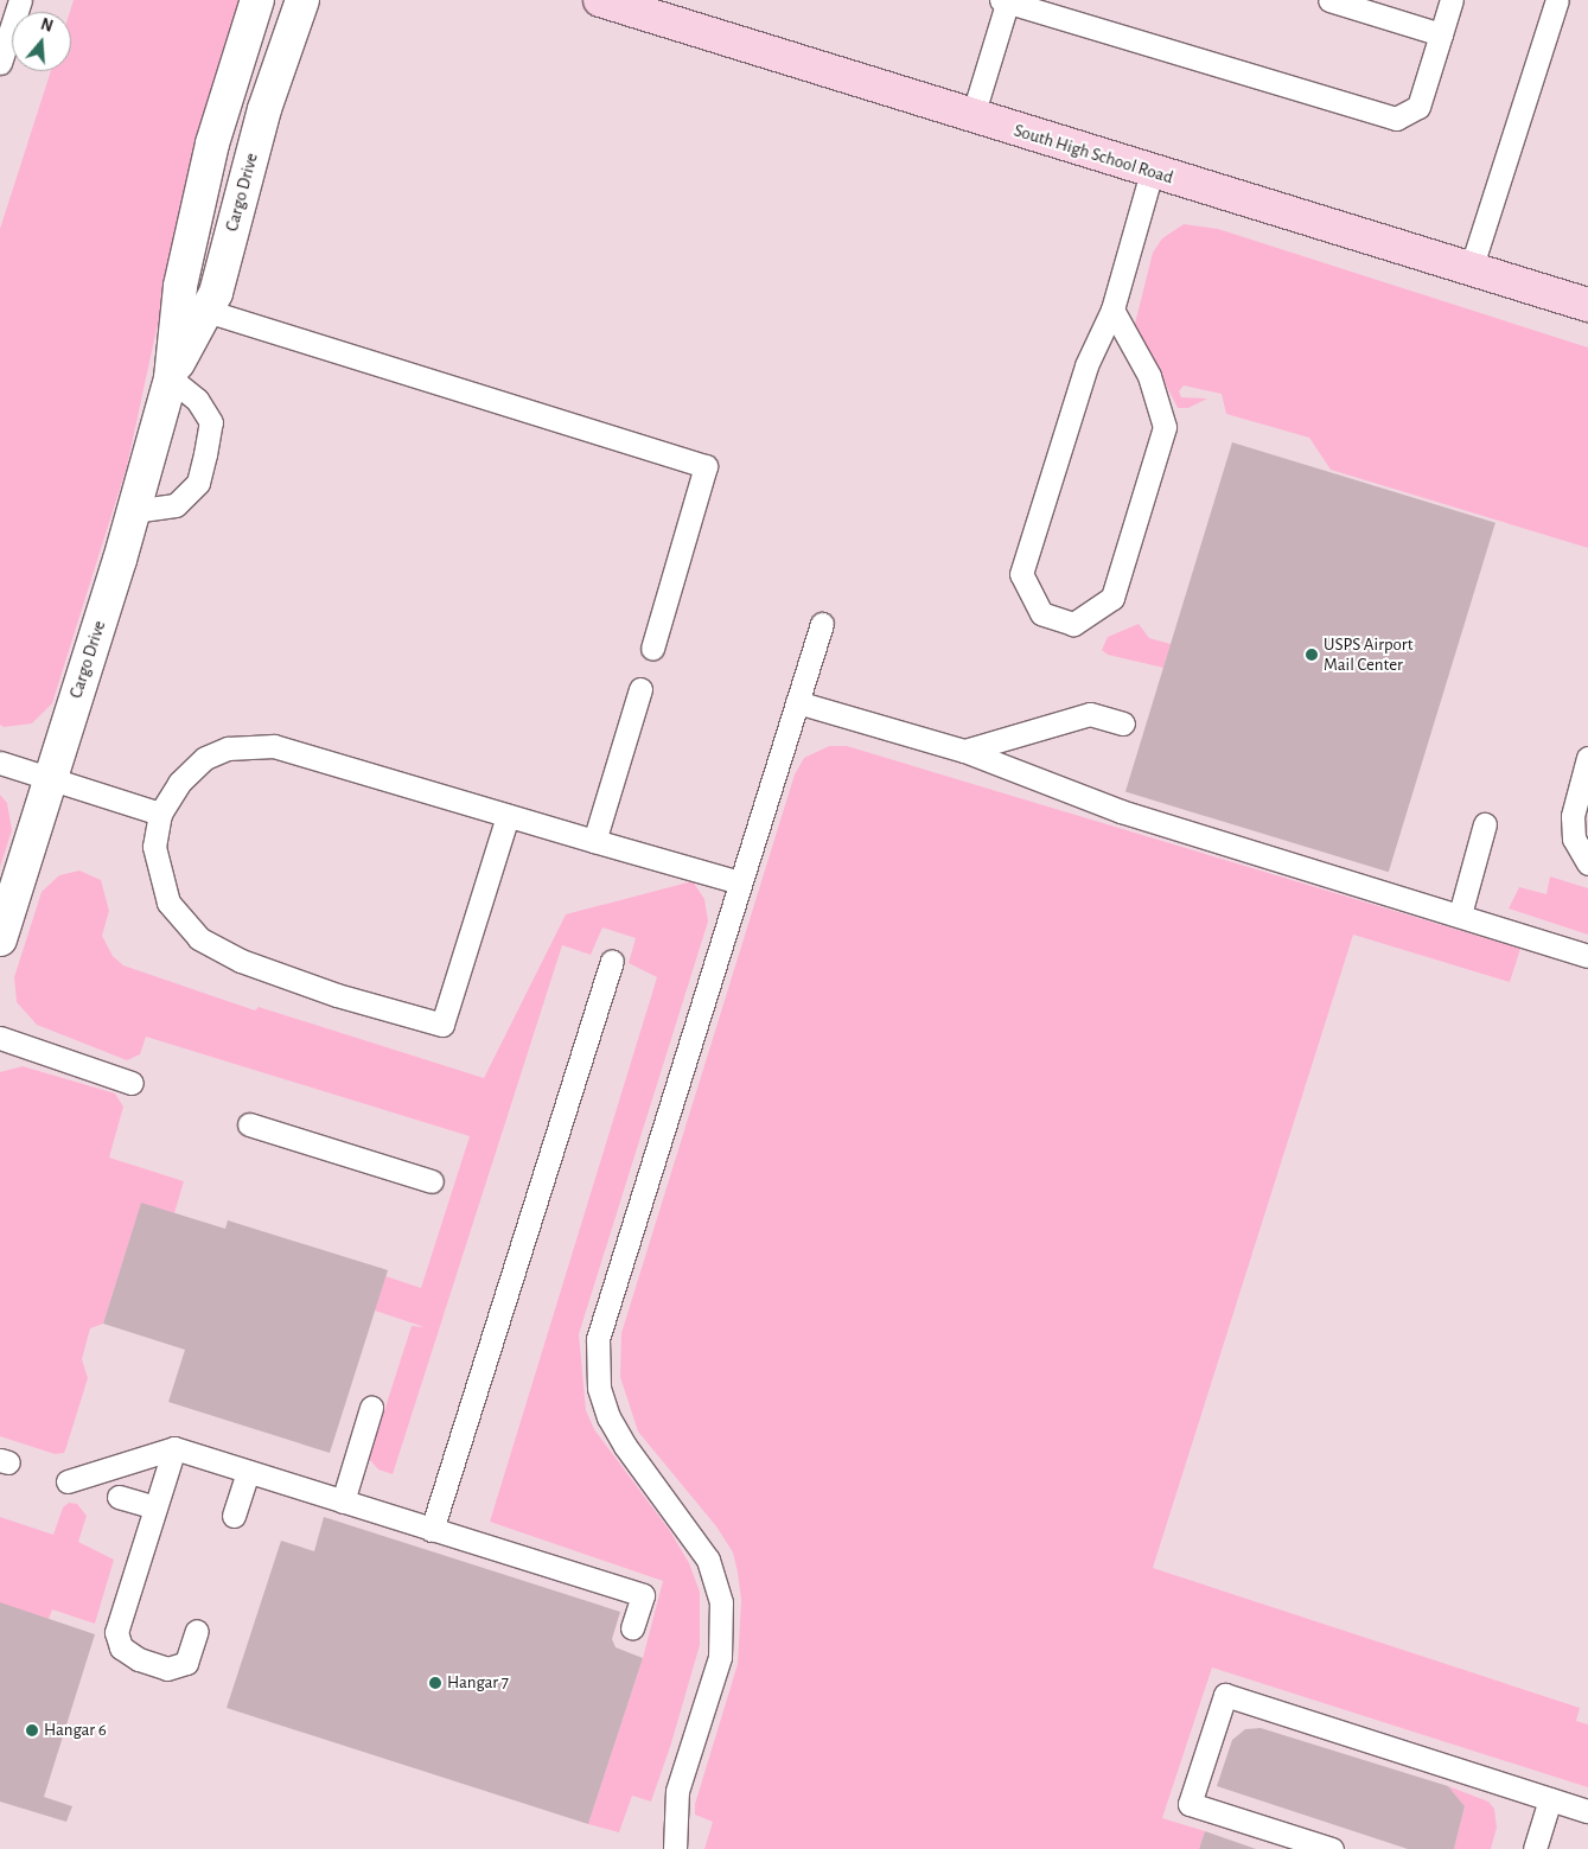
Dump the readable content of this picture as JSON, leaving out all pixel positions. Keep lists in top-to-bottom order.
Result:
{
  "streets": {
    "street": ["South High School Road", "Cargo Drive"]
  },
  "places": ["USPS Airport Mail Center", "Hangar 7", "Hangar 6"],
  "north": "top"
}
